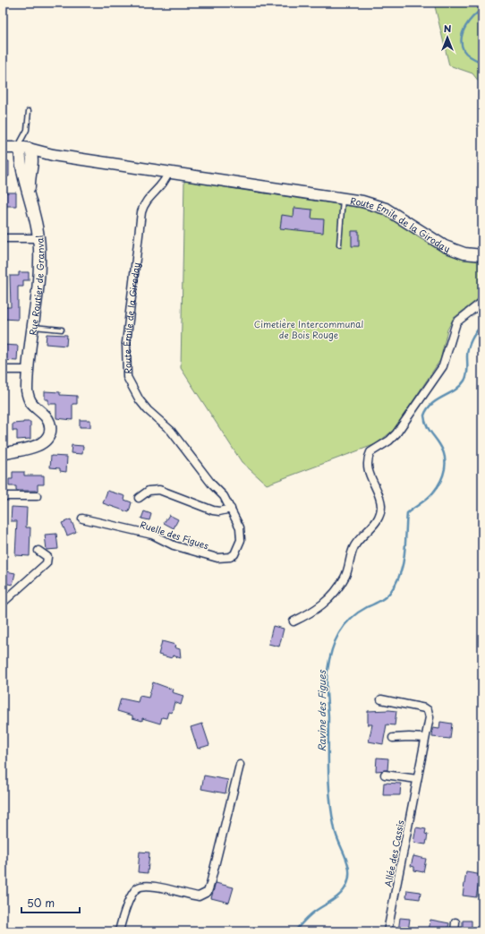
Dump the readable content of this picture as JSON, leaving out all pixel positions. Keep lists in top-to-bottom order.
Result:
{
  "streets": {
    "main road": ["Route Émile de la Giroday", "Rue Routier de Granval"],
    "street": ["Ruelle des Figues", "Allée des Cassis"]
  },
  "crossings": [
    ["Route Émile de la Giroday", "Rue Routier de Granval"],
    ["Route Émile de la Giroday", "Ruelle des Figues"]
  ],
  "water": ["Ravine des Figues"],
  "parks": ["Cimetière Intercommunal de Bois Rouge"],
  "scale_bar": "50 m",
  "north": "top"
}
